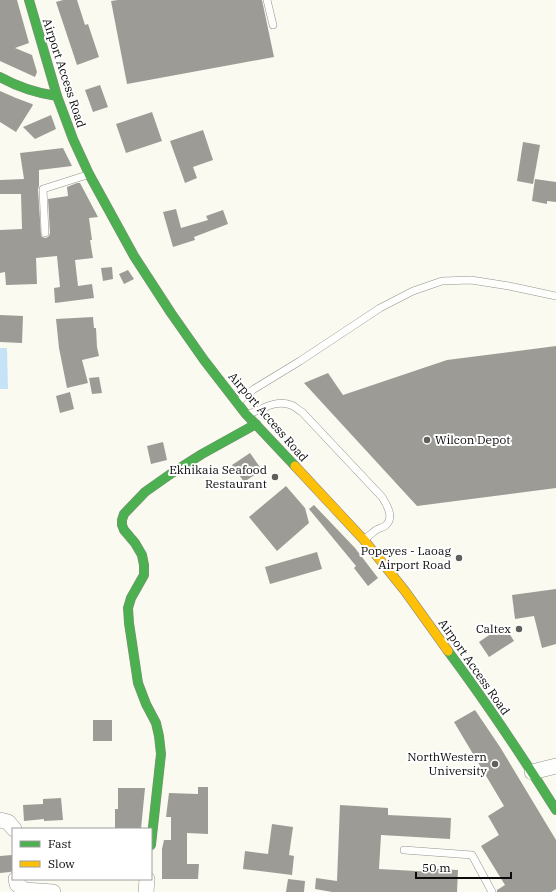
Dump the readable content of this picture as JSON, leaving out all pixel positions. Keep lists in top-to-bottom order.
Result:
{
  "streets": {
    "main road": ["Airport Access Road"]
  },
  "places": [
    "Wilcon Depot",
    "Ekhikaia Seafood Restaurant",
    "Popeyes - Laoag Airport Road",
    "Caltex",
    "NorthWestern University"
  ],
  "legend": ["Fast", "Slow"],
  "scale_bar": "50 m"
}
